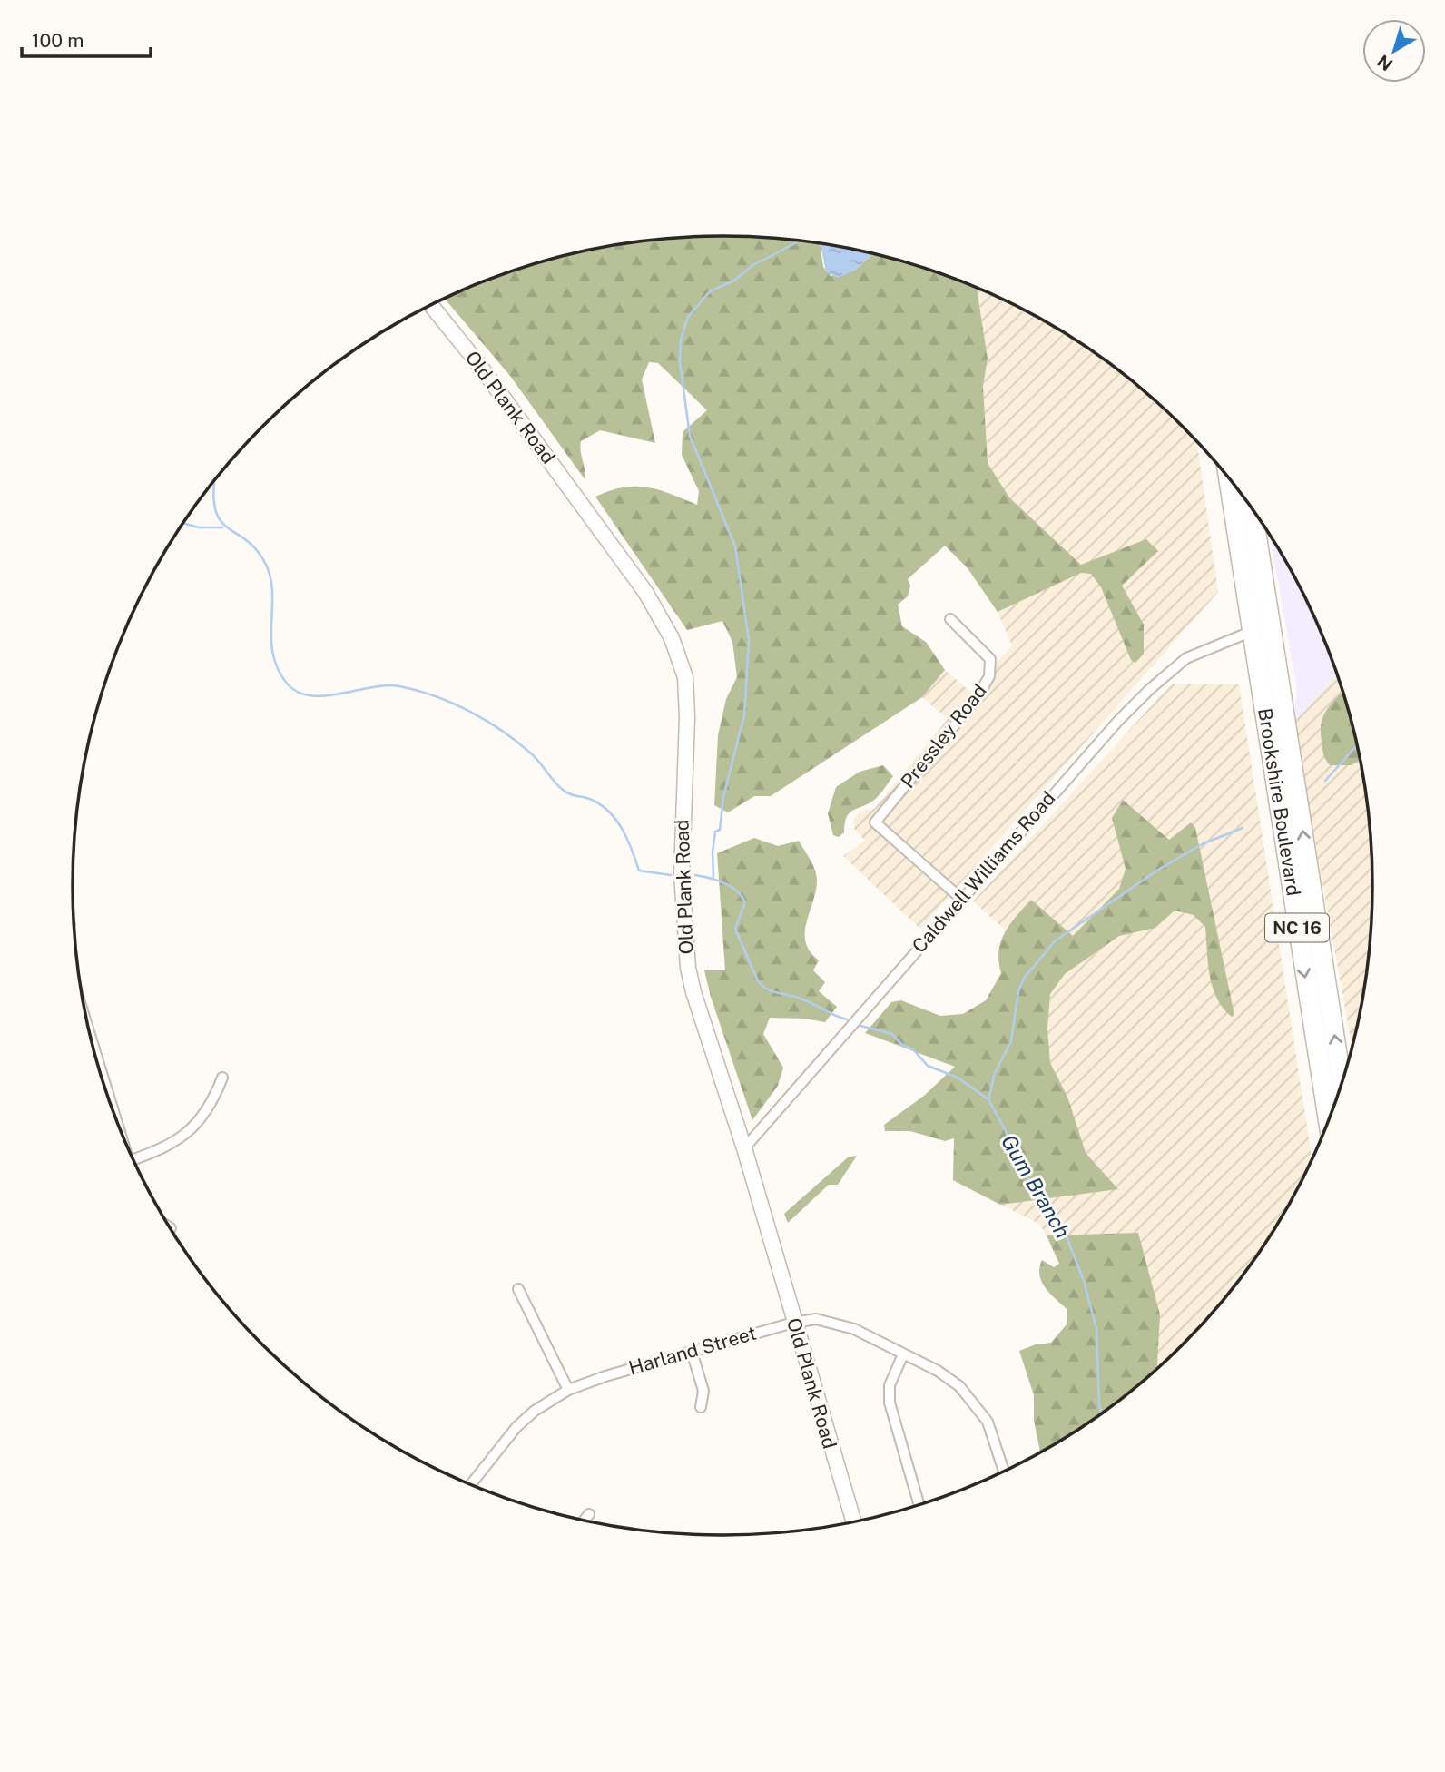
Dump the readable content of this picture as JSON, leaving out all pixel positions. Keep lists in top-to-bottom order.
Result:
{
  "streets": {
    "highway": ["Brookshire Boulevard", "NC 16"],
    "street": [
      "Old Plank Road",
      "Pressley Road",
      "Caldwell Williams Road",
      "Harland Street"
    ]
  },
  "crossings": [
    ["Old Plank Road", "Caldwell Williams Road"],
    ["Old Plank Road", "Harland Street"],
    ["Pressley Road", "Caldwell Williams Road"],
    ["Brookshire Boulevard", "Caldwell Williams Road"]
  ],
  "water": ["Gum Branch"],
  "scale_bar": "100 m",
  "north": "bottom left"
}
